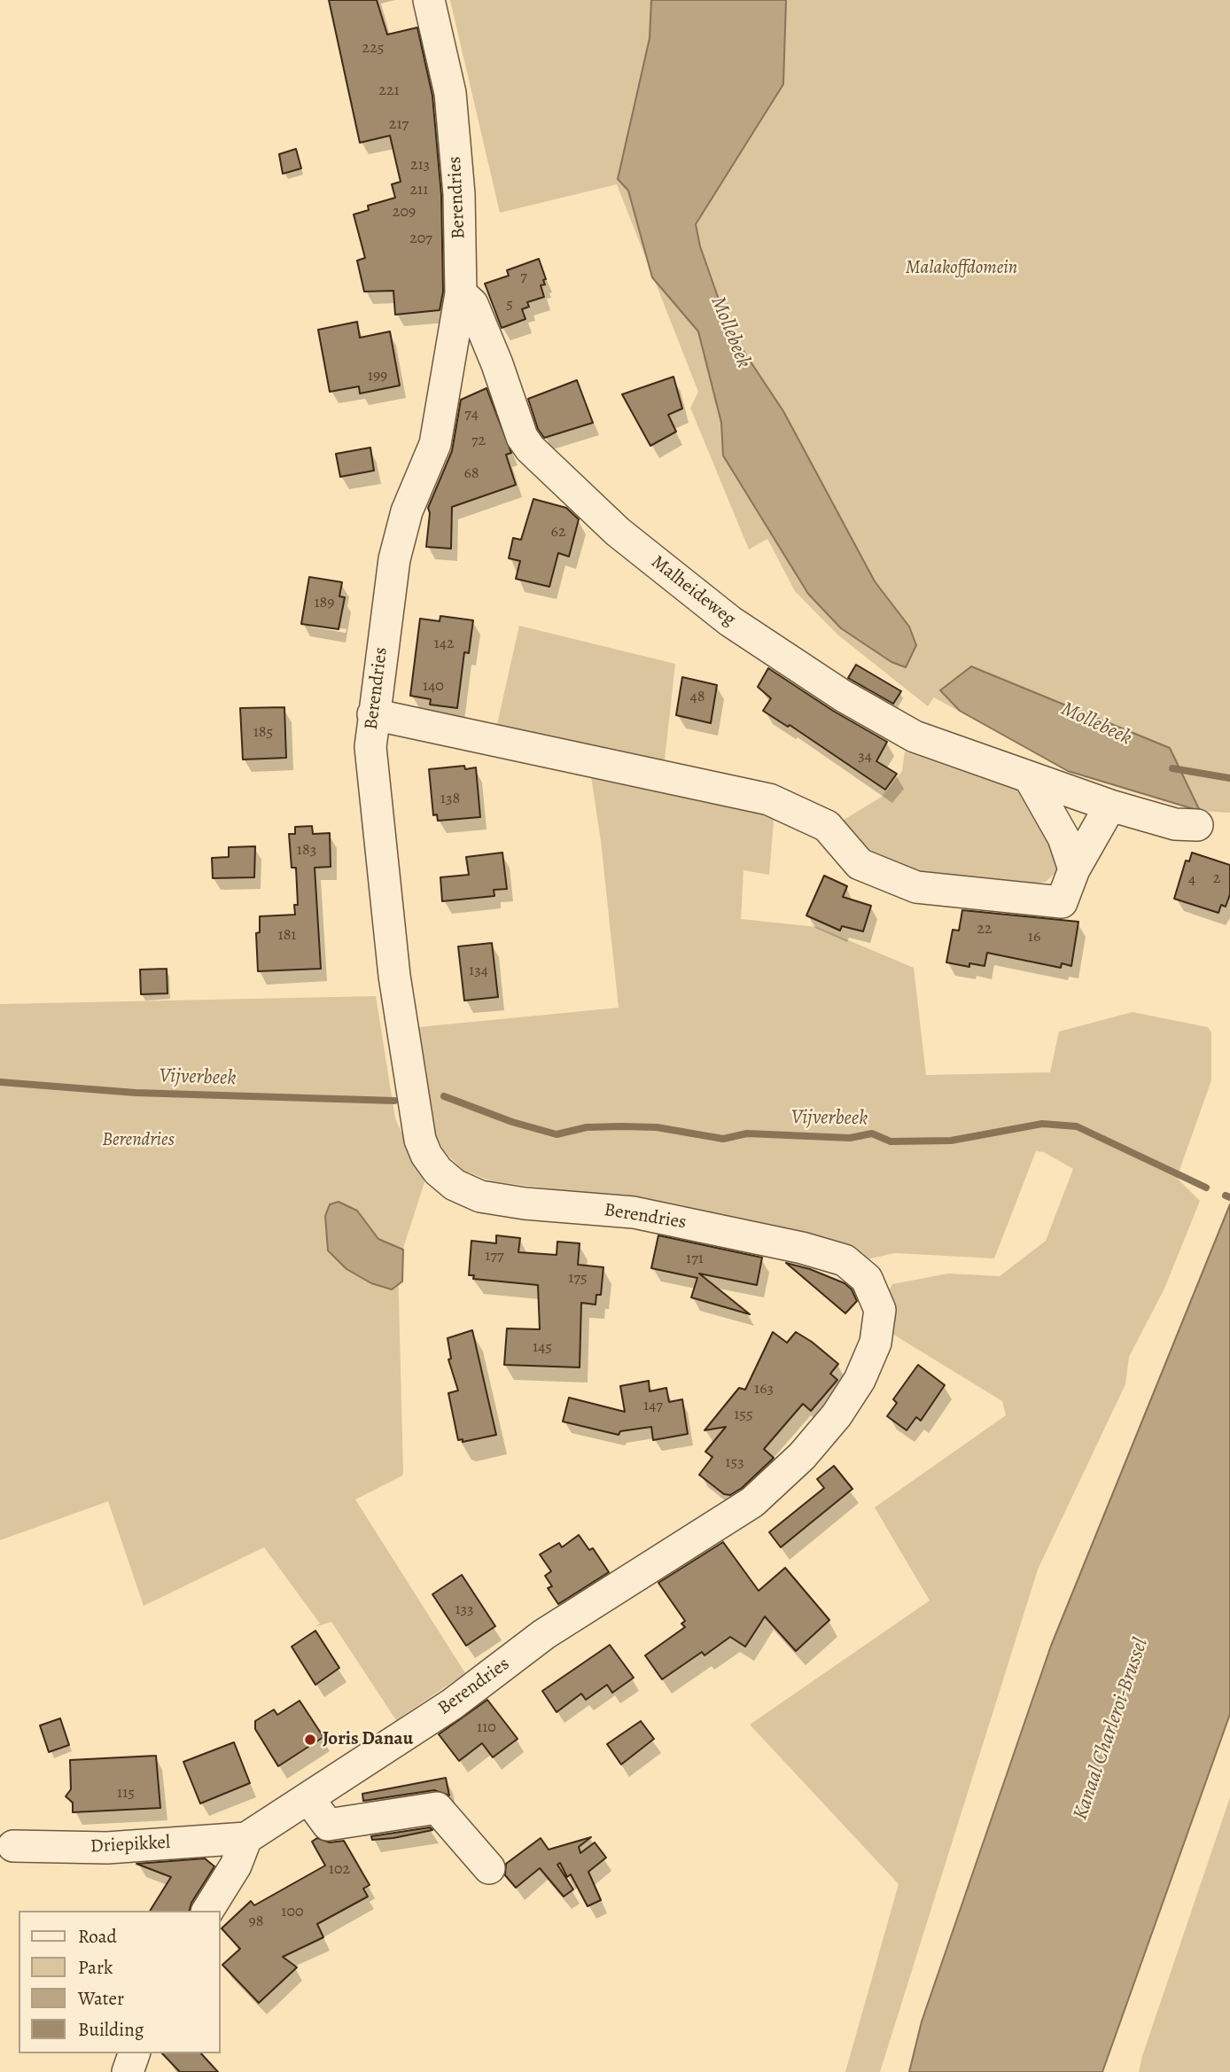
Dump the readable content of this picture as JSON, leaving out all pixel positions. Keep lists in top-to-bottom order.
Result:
{
  "streets": {
    "street": ["Berendries", "Malheideweg", "Driepikkel"]
  },
  "crossings": [
    ["Berendries", "Malheideweg"],
    ["Berendries", "Driepikkel"]
  ],
  "water": ["Mollebeek", "Vijverbeek", "Kanaal Charleroi-Brussel"],
  "parks": ["Malakoffdomein", "Berendries"],
  "places": ["Joris Danau"],
  "house_numbers": [
    "225",
    "221",
    "217",
    "213",
    "211",
    "209",
    "207",
    "7",
    "5",
    "199",
    "74",
    "72",
    "68",
    "62",
    "189",
    "142",
    "140",
    "48",
    "185",
    "34",
    "138",
    "183",
    "2",
    "4",
    "22",
    "181",
    "16",
    "134",
    "177",
    "171",
    "175",
    "145",
    "163",
    "147",
    "155",
    "153",
    "133",
    "110",
    "115",
    "102",
    "100",
    "98"
  ],
  "legend": [
    "Road",
    "Park",
    "Water",
    "Building"
  ]
}
